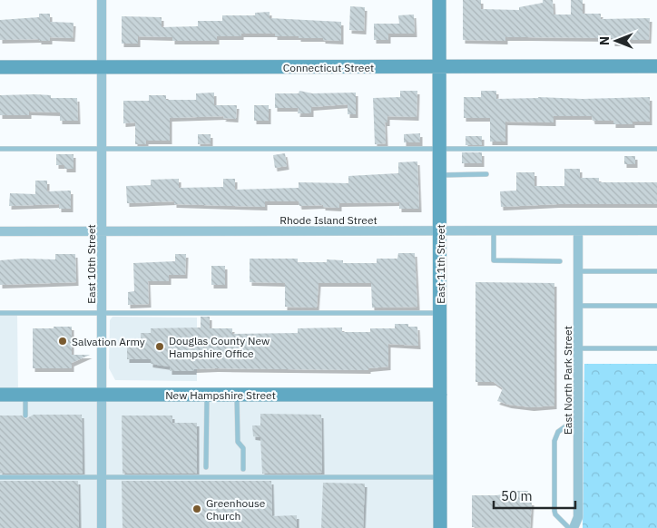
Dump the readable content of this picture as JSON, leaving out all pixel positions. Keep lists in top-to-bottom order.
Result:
{
  "streets": {
    "street": [
      "Connecticut Street",
      "Rhode Island Street",
      "East 10th Street",
      "East 11th Street",
      "East North Park Street",
      "New Hampshire Street"
    ]
  },
  "crossings": [
    ["Connecticut Street", "East 10th Street"],
    ["Connecticut Street", "East 11th Street"],
    ["Rhode Island Street", "East 10th Street"],
    ["Rhode Island Street", "East 11th Street"],
    ["Rhode Island Street", "East North Park Street"],
    ["East 10th Street", "New Hampshire Street"],
    ["East 11th Street", "New Hampshire Street"]
  ],
  "places": ["Salvation Army", "Douglas County New Hampshire Office", "Greenhouse Church"],
  "scale_bar": "50 m",
  "north": "left"
}
